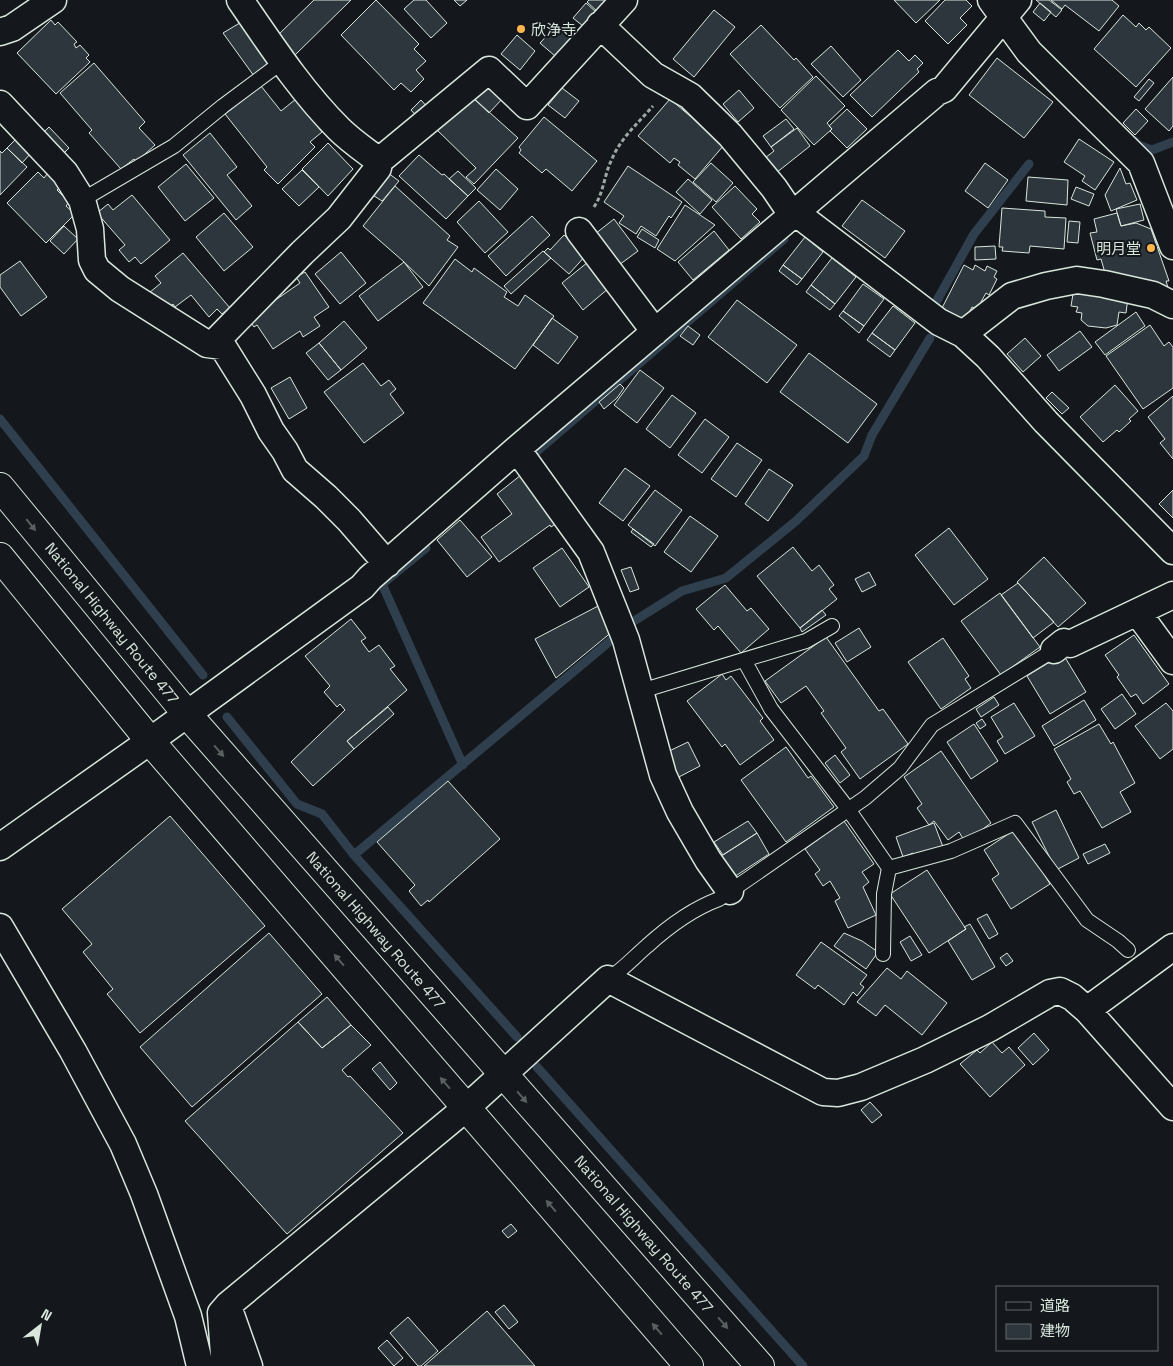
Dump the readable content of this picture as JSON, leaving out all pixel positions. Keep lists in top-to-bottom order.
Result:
{
  "streets": {
    "highway": ["National Highway Route 477"]
  },
  "places": ["欣浄寺", "明月堂"],
  "legend": ["道路", "建物"],
  "north": "top right"
}
